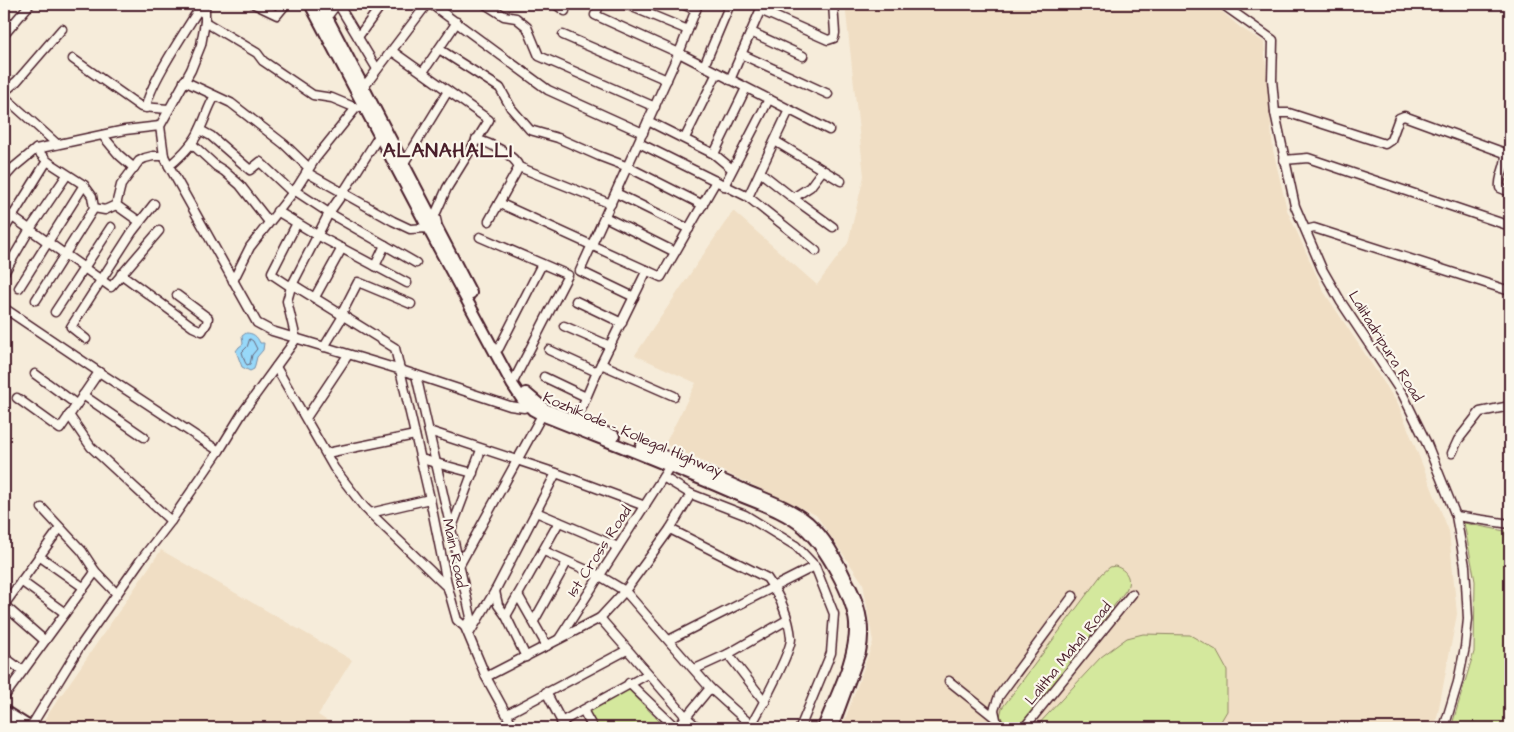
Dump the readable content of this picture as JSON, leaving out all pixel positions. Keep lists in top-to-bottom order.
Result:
{
  "streets": {
    "main road": ["Kozhikode - Kollegal Highway"],
    "street": [
      "Lalitadripura Road",
      "1st Cross Road",
      "Main Road",
      "Lalitha Mahal Road"
    ]
  },
  "crossings": [
    ["Kozhikode - Kollegal Highway", "1st Cross Road"]
  ],
  "districts": ["ALANAHALLI"]
}
